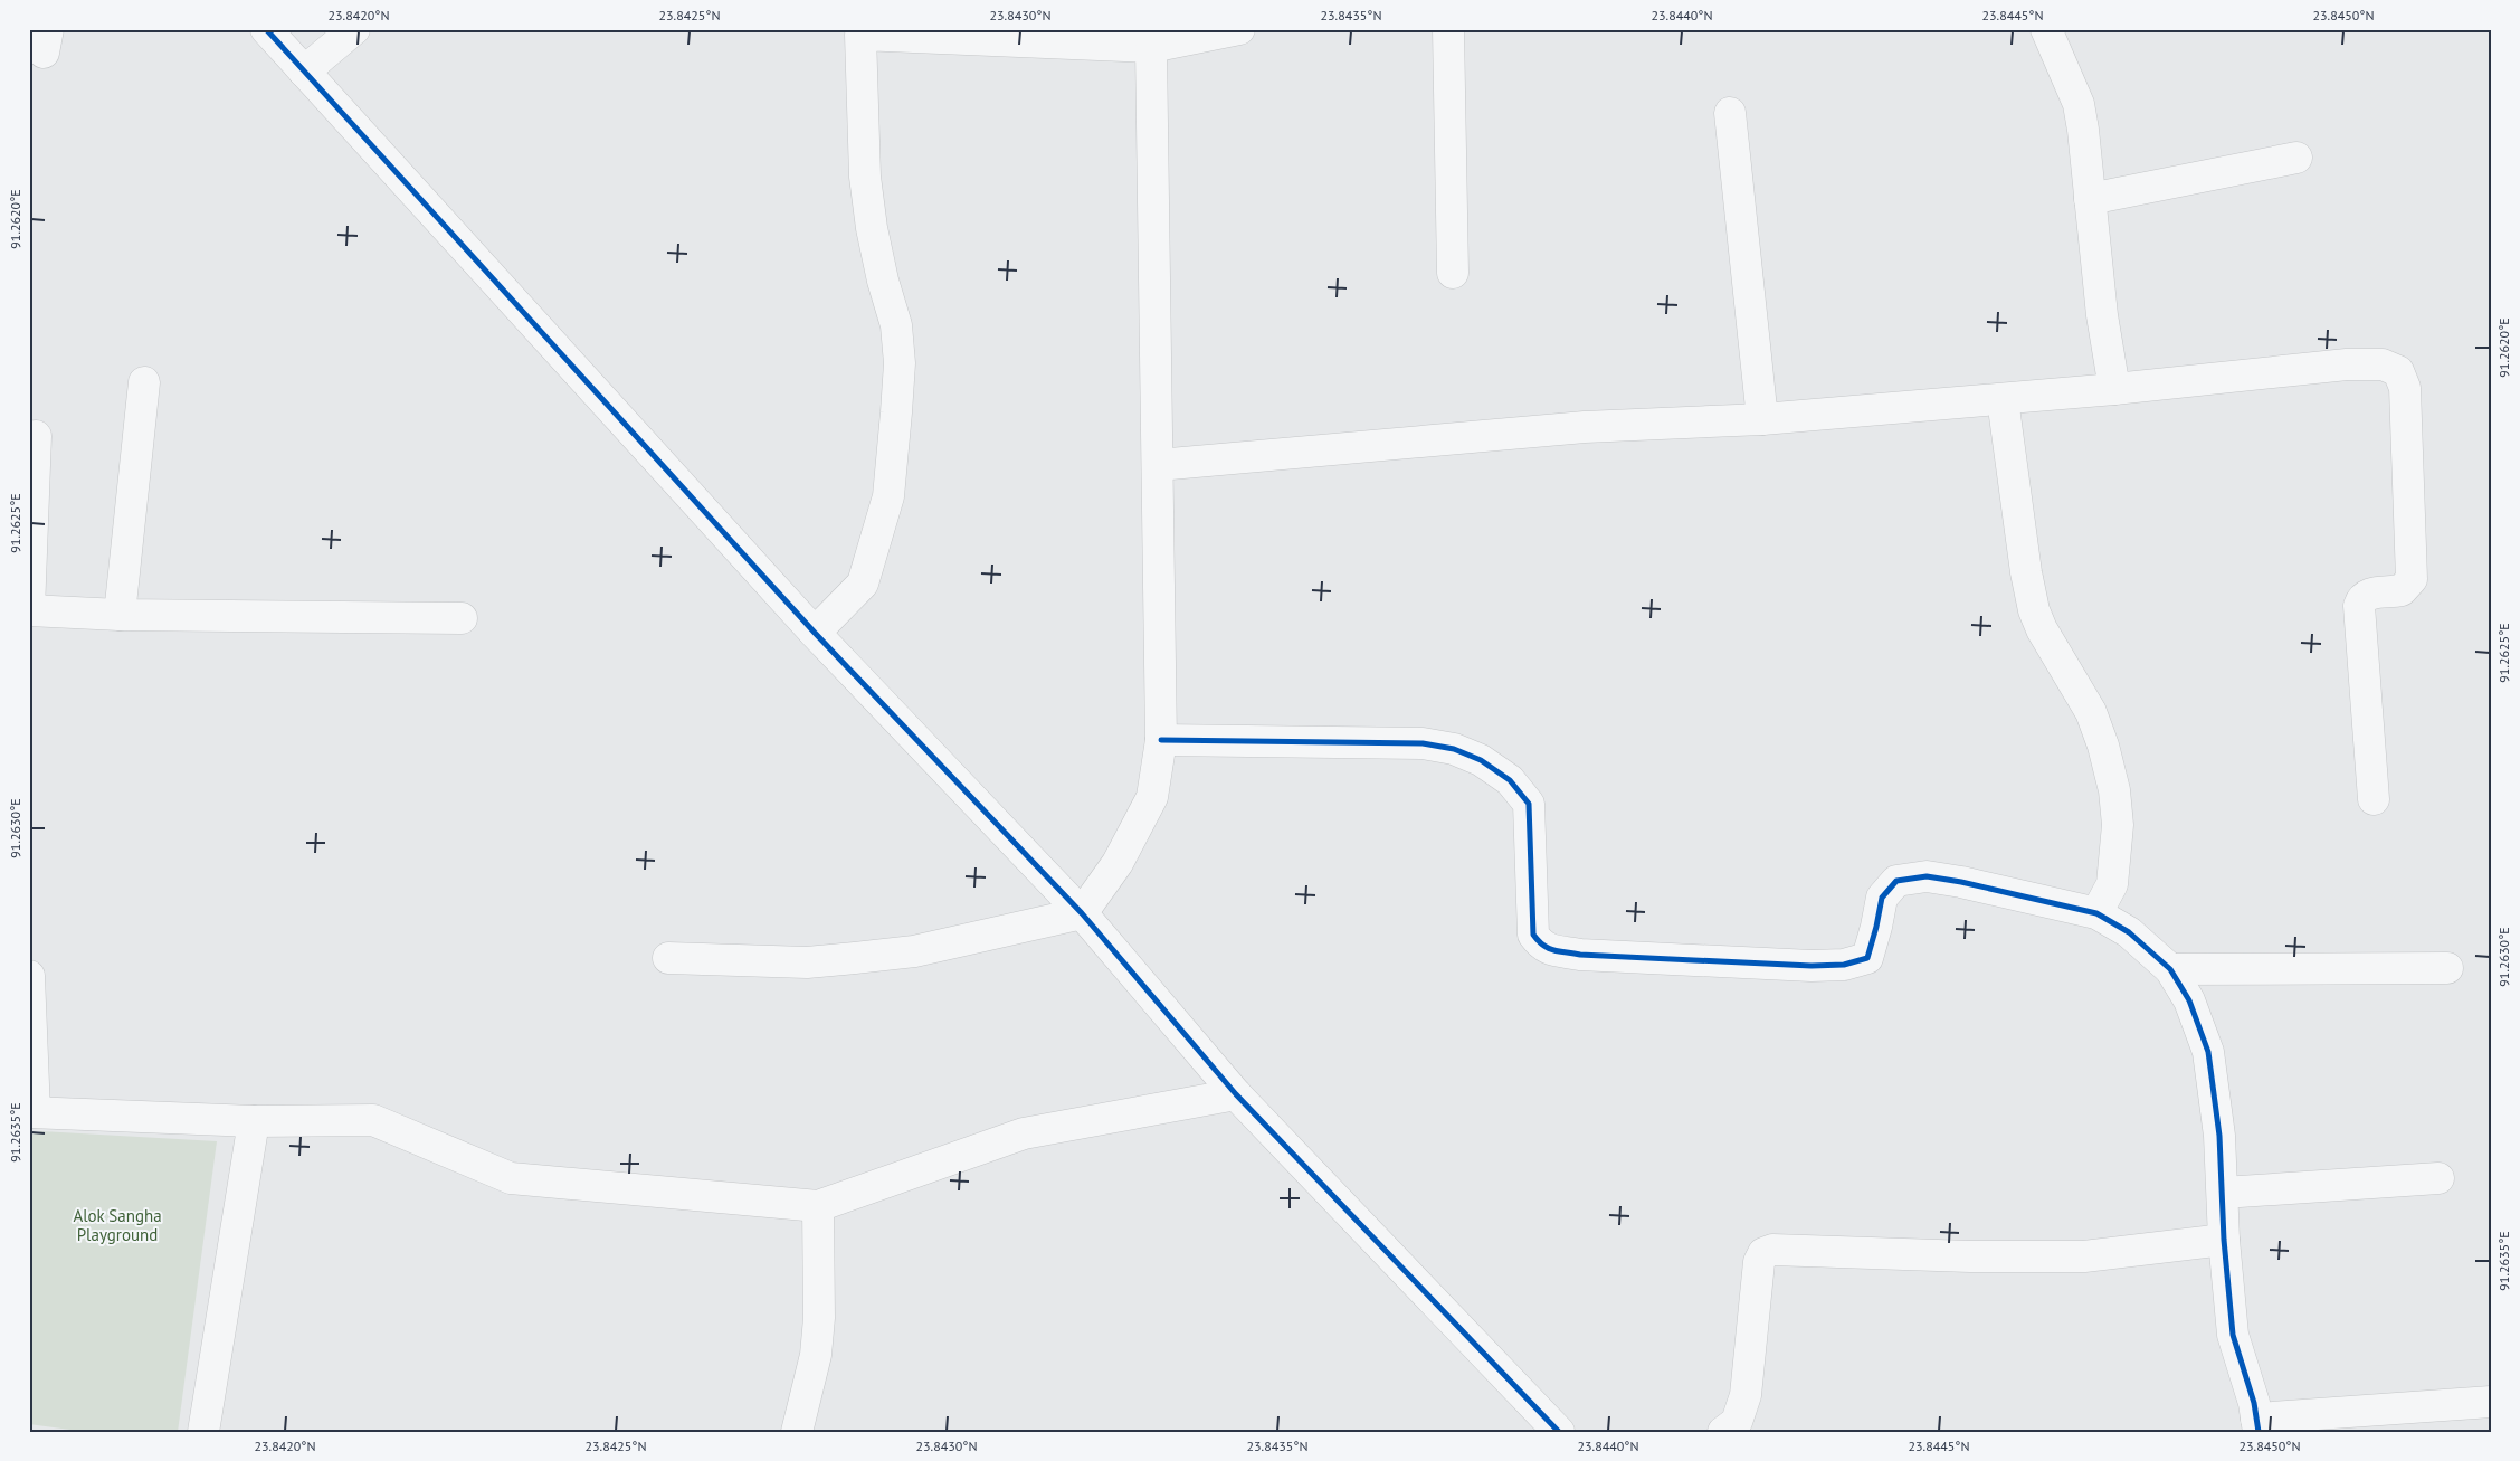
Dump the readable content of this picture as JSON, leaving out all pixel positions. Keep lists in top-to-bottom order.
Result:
{
  "parks": ["Alok Sangha Playground"],
  "coordinates": [
    "23.8420°N",
    "23.8425°N",
    "23.8430°N",
    "23.8435°N",
    "23.8440°N",
    "23.8445°N",
    "23.8450°N",
    "91.2620°E",
    "91.2625°E",
    "91.2630°E",
    "91.2635°E"
  ]
}
